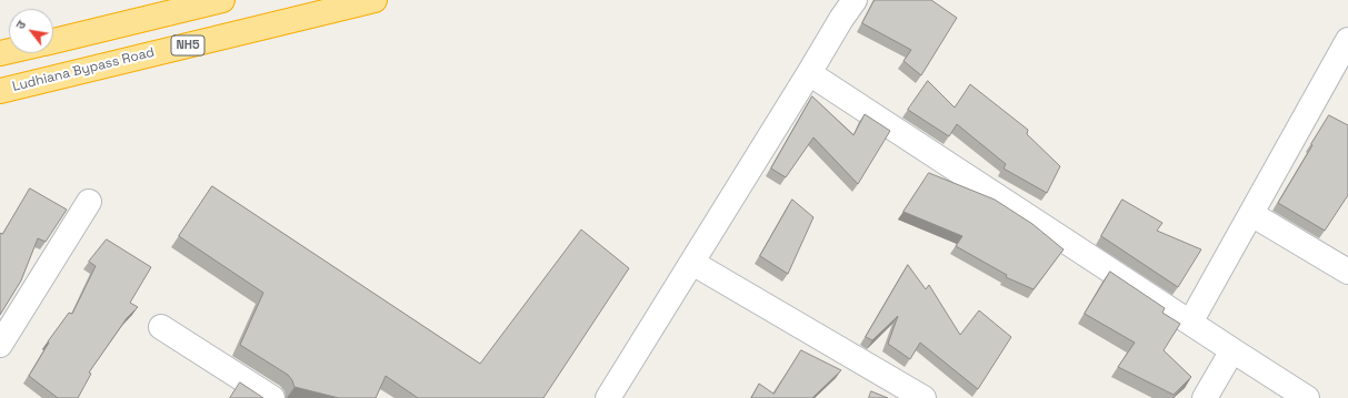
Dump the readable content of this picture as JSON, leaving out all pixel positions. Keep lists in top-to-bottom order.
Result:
{
  "streets": {
    "highway": ["NH5", "Ludhiana Bypass Road"]
  },
  "north": "top left"
}
